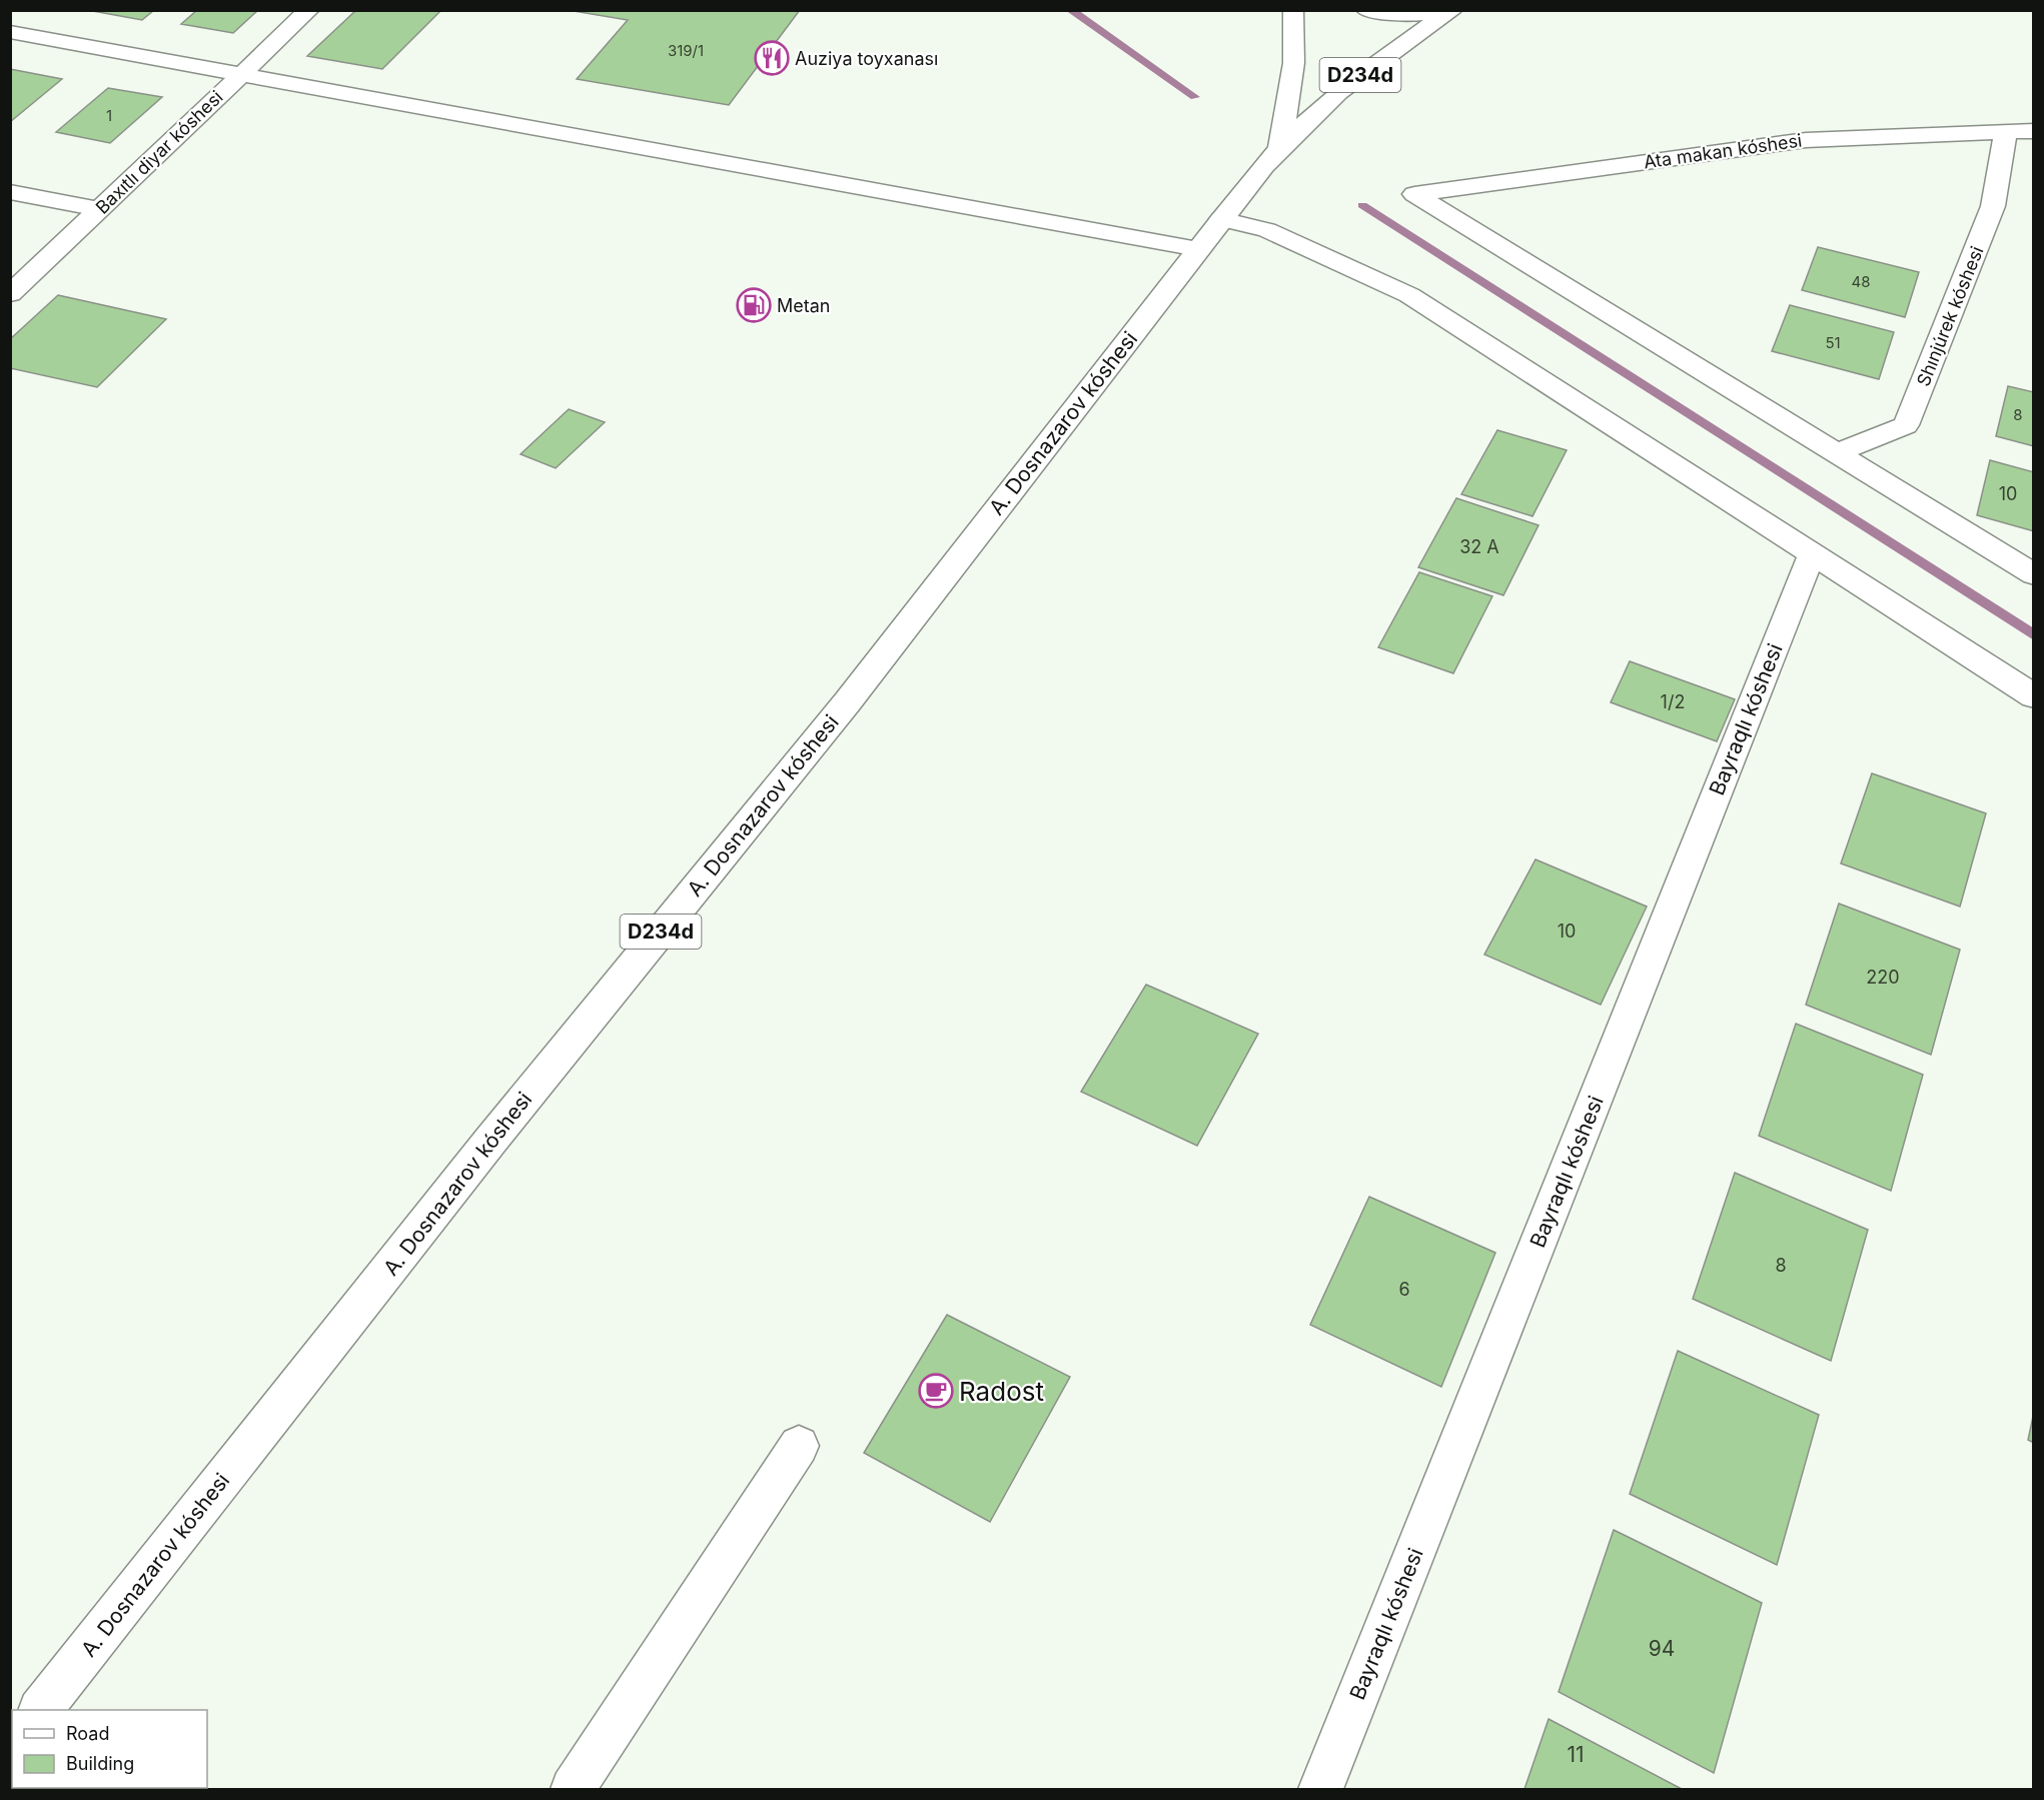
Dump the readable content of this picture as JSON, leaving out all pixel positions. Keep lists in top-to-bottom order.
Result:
{
  "streets": {
    "street": [
      "D234d",
      "Ata makan kóshesi",
      "Baxıtlı diyar kóshesi",
      "Shınjúrek kóshesi",
      "A. Dosnazarov kóshesi",
      "Bayraqlı kóshesi"
    ]
  },
  "crossings": [
    ["D234d", "A. Dosnazarov kóshesi"],
    ["Ata makan kóshesi", "Shınjúrek kóshesi"]
  ],
  "places": {
    "restaurant": ["Auziya toyxanası"],
    "fuel station": ["Metan"],
    "cafe": ["Radost"]
  },
  "house_numbers": [
    "319/1",
    "1",
    "48",
    "51",
    "8",
    "10",
    "32 А",
    "1/2",
    "10",
    "220",
    "8",
    "6",
    "94",
    "11"
  ],
  "legend": ["Road", "Building"]
}
